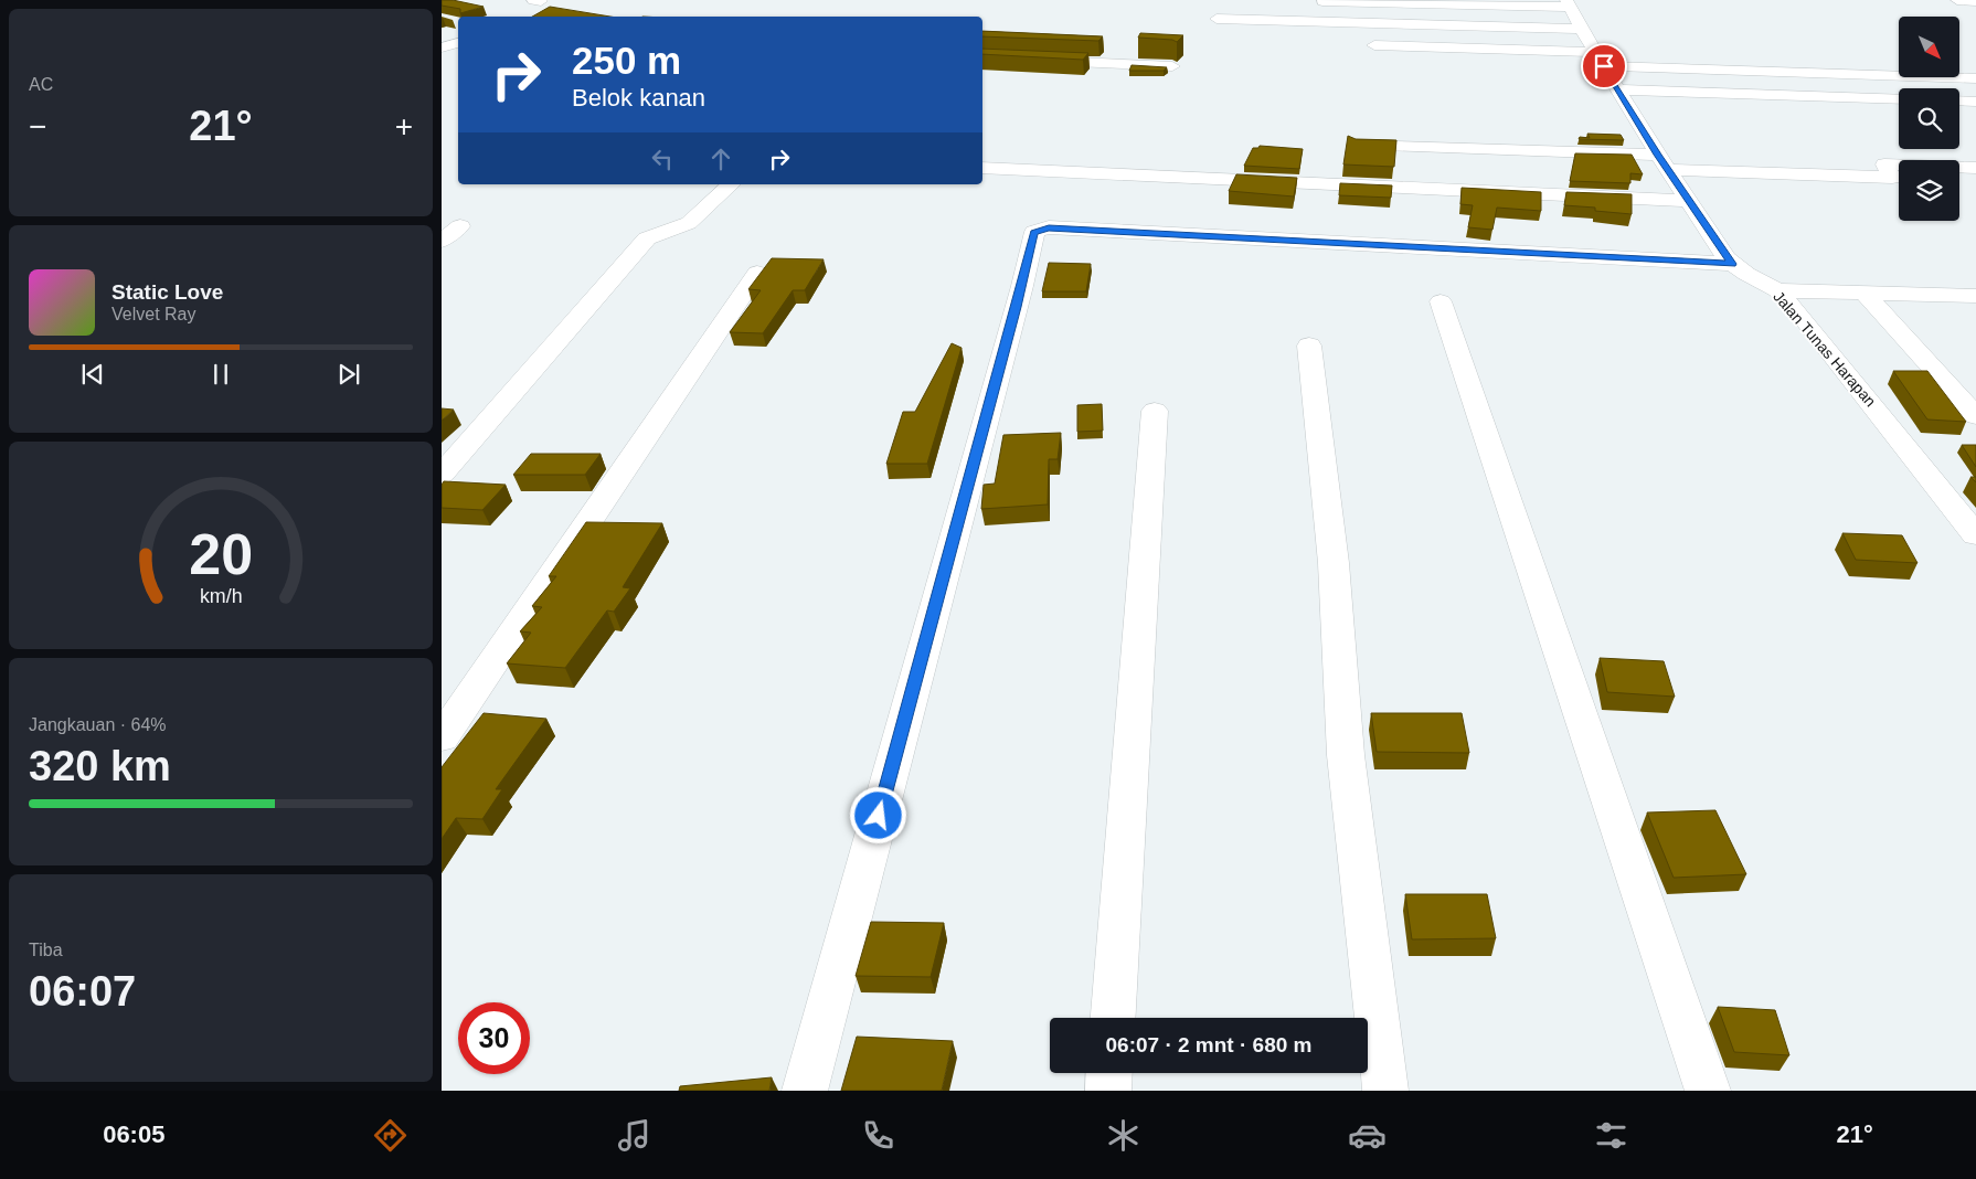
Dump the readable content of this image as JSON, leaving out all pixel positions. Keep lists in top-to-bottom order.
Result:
{
  "streets": {
    "street": ["Jalan Tunas Harapan"]
  },
  "north": "bottom right",
  "page": {
    "tile": [
      "AC",
      ["Jangkauan · 64%", "320 km"],
      ["Tiba", "06:07"]
    ],
    "turn": ["250 m", "Belok kanan"],
    "heat": ["−", "21°", "+"],
    "song": ["Static Love", "Velvet Ray"],
    "limit": "30",
    "trip": "06:07 · 2 mnt · 680 m",
    "tabs": ["06:05", "21°"],
    "gauge": ["20", "km/h"]
  }
}
